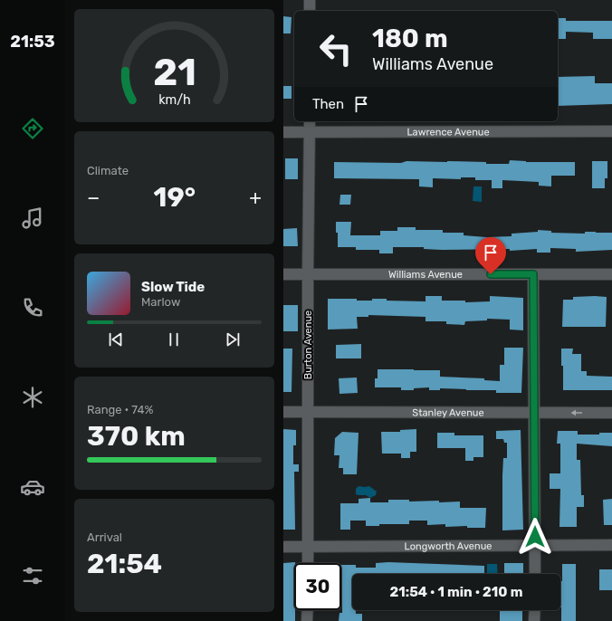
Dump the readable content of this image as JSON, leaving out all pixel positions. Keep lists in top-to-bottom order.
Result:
{
  "streets": {
    "street": [
      "Lawrence Avenue",
      "Williams Avenue",
      "Burton Avenue",
      "Stanley Avenue",
      "Longworth Avenue"
    ]
  },
  "crossings": [
    ["Lawrence Avenue", "Burton Avenue"],
    ["Williams Avenue", "Burton Avenue"],
    ["Burton Avenue", "Stanley Avenue"],
    ["Burton Avenue", "Longworth Avenue"]
  ],
  "page": {
    "tabs": "21:53",
    "turn": ["180 m", "Williams Avenue"],
    "then": "Then",
    "tile": [
      "Climate",
      ["Range · 74%", "370 km"],
      ["Arrival", "21:54"]
    ],
    "heat": ["−", "19°", "+"],
    "song": ["Slow Tide", "Marlow"],
    "limit": "30",
    "trip": "21:54 · 1 min · 210 m",
    "gauge": ["21", "km/h"]
  }
}
